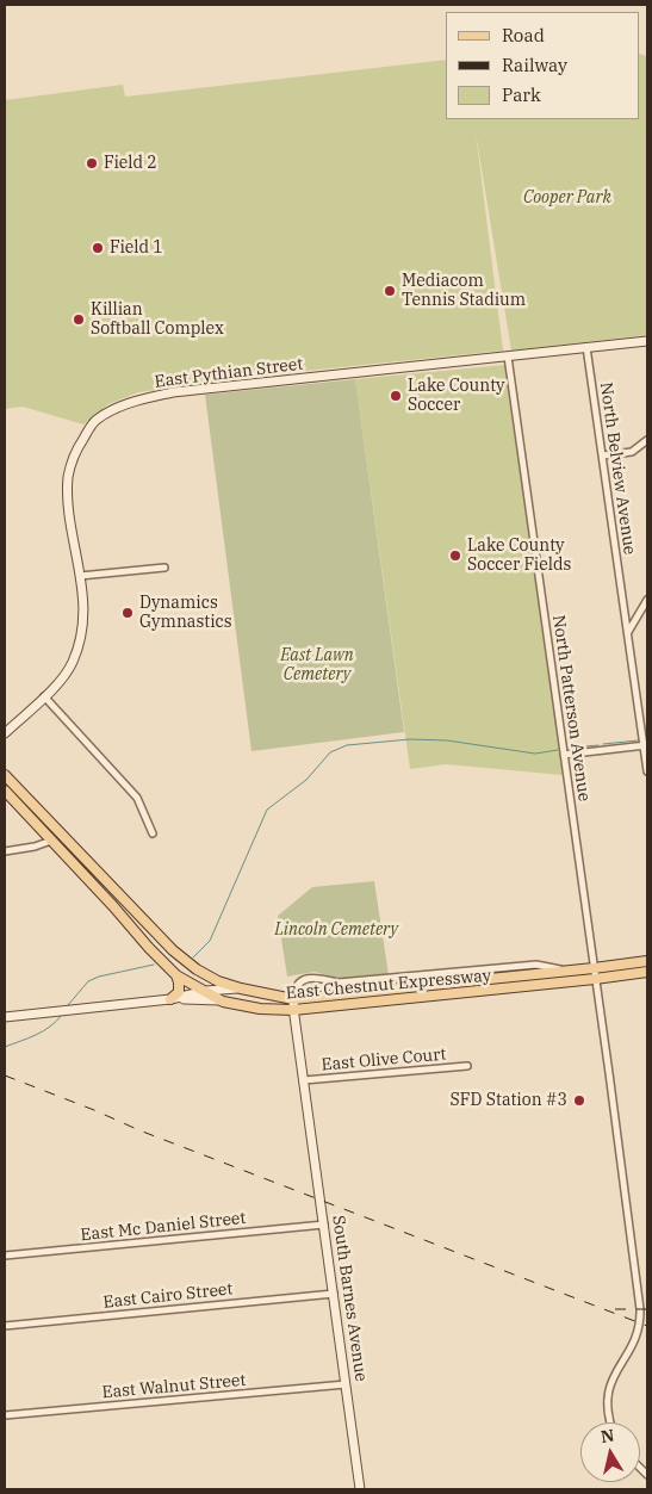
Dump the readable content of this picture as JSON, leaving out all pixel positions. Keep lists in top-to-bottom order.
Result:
{
  "streets": {
    "main road": ["East Chestnut Expressway"],
    "street": [
      "East Pythian Street",
      "North Belview Avenue",
      "North Patterson Avenue",
      "East Olive Court",
      "East Mc Daniel Street",
      "East Cairo Street",
      "South Barnes Avenue",
      "East Walnut Street"
    ]
  },
  "crossings": [
    ["East Pythian Street", "North Belview Avenue"],
    ["East Pythian Street", "North Patterson Avenue"],
    ["North Patterson Avenue", "East Chestnut Expressway"],
    ["East Chestnut Expressway", "South Barnes Avenue"],
    ["East Olive Court", "South Barnes Avenue"],
    ["East Mc Daniel Street", "South Barnes Avenue"],
    ["East Cairo Street", "South Barnes Avenue"],
    ["South Barnes Avenue", "East Walnut Street"]
  ],
  "parks": ["Cooper Park", "East Lawn Cemetery", "Lincoln Cemetery"],
  "places": [
    "Field 2",
    "Field 1",
    "Mediacom Tennis Stadium",
    "Killian Softball Complex",
    "Lake County Soccer",
    "Lake County Soccer Fields",
    "Dynamics Gymnastics",
    "SFD Station #3"
  ],
  "legend": ["Road", "Railway", "Park"],
  "north": "top"
}
